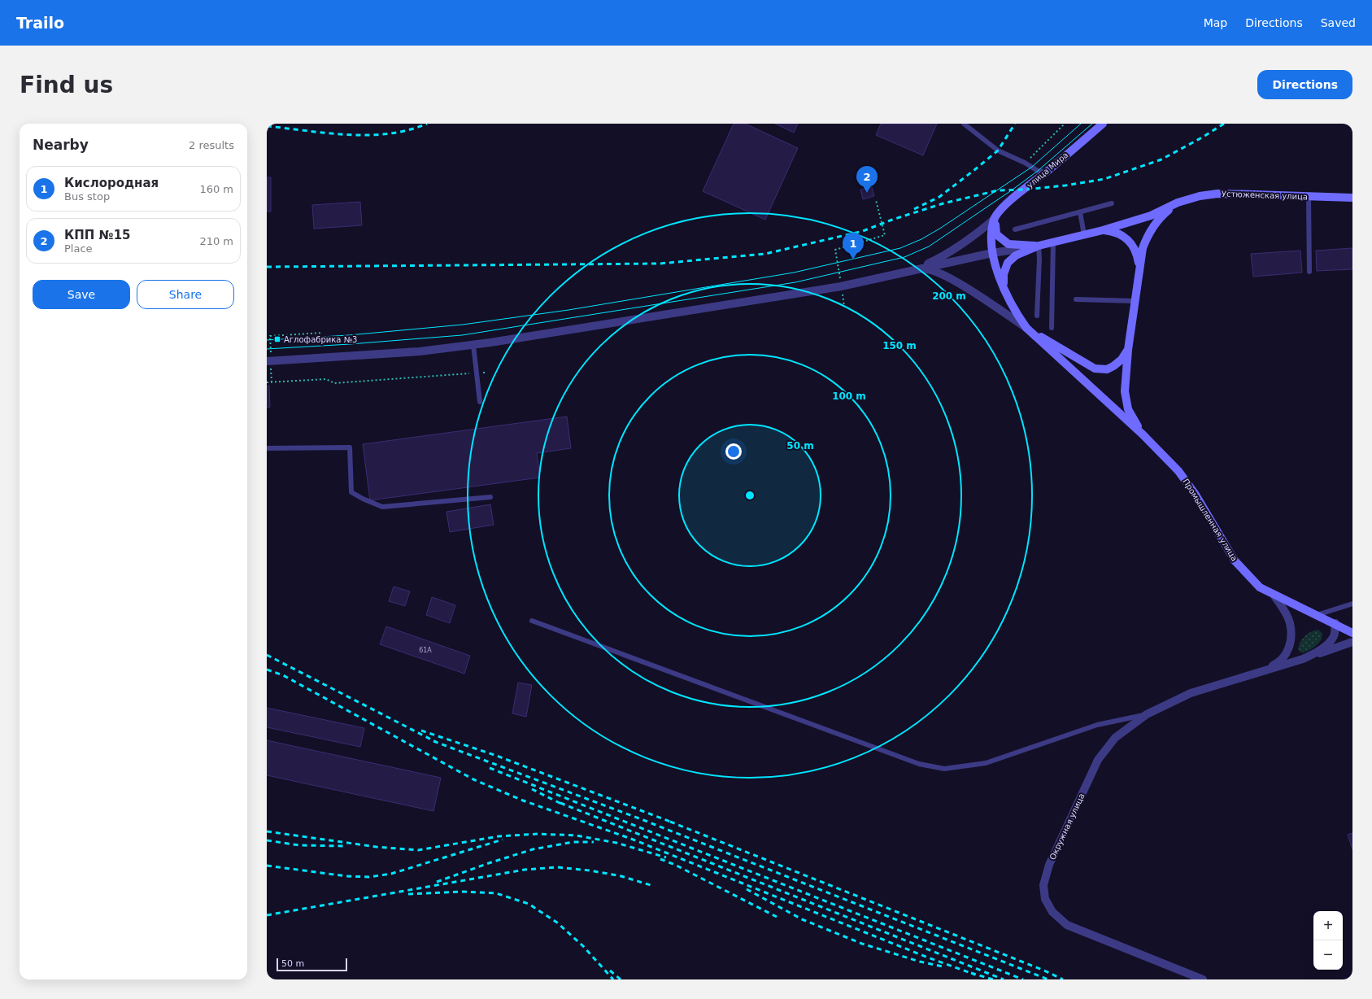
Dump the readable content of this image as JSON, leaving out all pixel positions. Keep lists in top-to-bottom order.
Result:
{
  "streets": {
    "main road": ["улица Мира", "Устюженская улица", "Промышленная улица"],
    "street": ["Окружная улица"]
  },
  "places": {
    "transit": ["Аглофабрика №3"]
  },
  "house_numbers": ["61А"],
  "scale_bar": "50 m",
  "page": {
    "header": "Trailo",
    "nav": ["Map", "Directions", "Saved"],
    "buttons": [
      "Directions",
      ["Save", "Share"]
    ],
    "title": "Find us",
    "heading": ["Nearby", "2 results"],
    "list": [
      {
        "mark": "1",
        "name": "Кислородная",
        "note": "Bus stop",
        "value": "160 m"
      },
      {
        "mark": "2",
        "name": "КПП №15",
        "note": "Place",
        "value": "210 m"
      }
    ],
    "pins": ["2", "1"],
    "map_buttons": ["+", "−"],
    "scale": "50 m"
  },
  "rings": [
    "200 m",
    "150 m",
    "100 m",
    "50 m"
  ]
}
